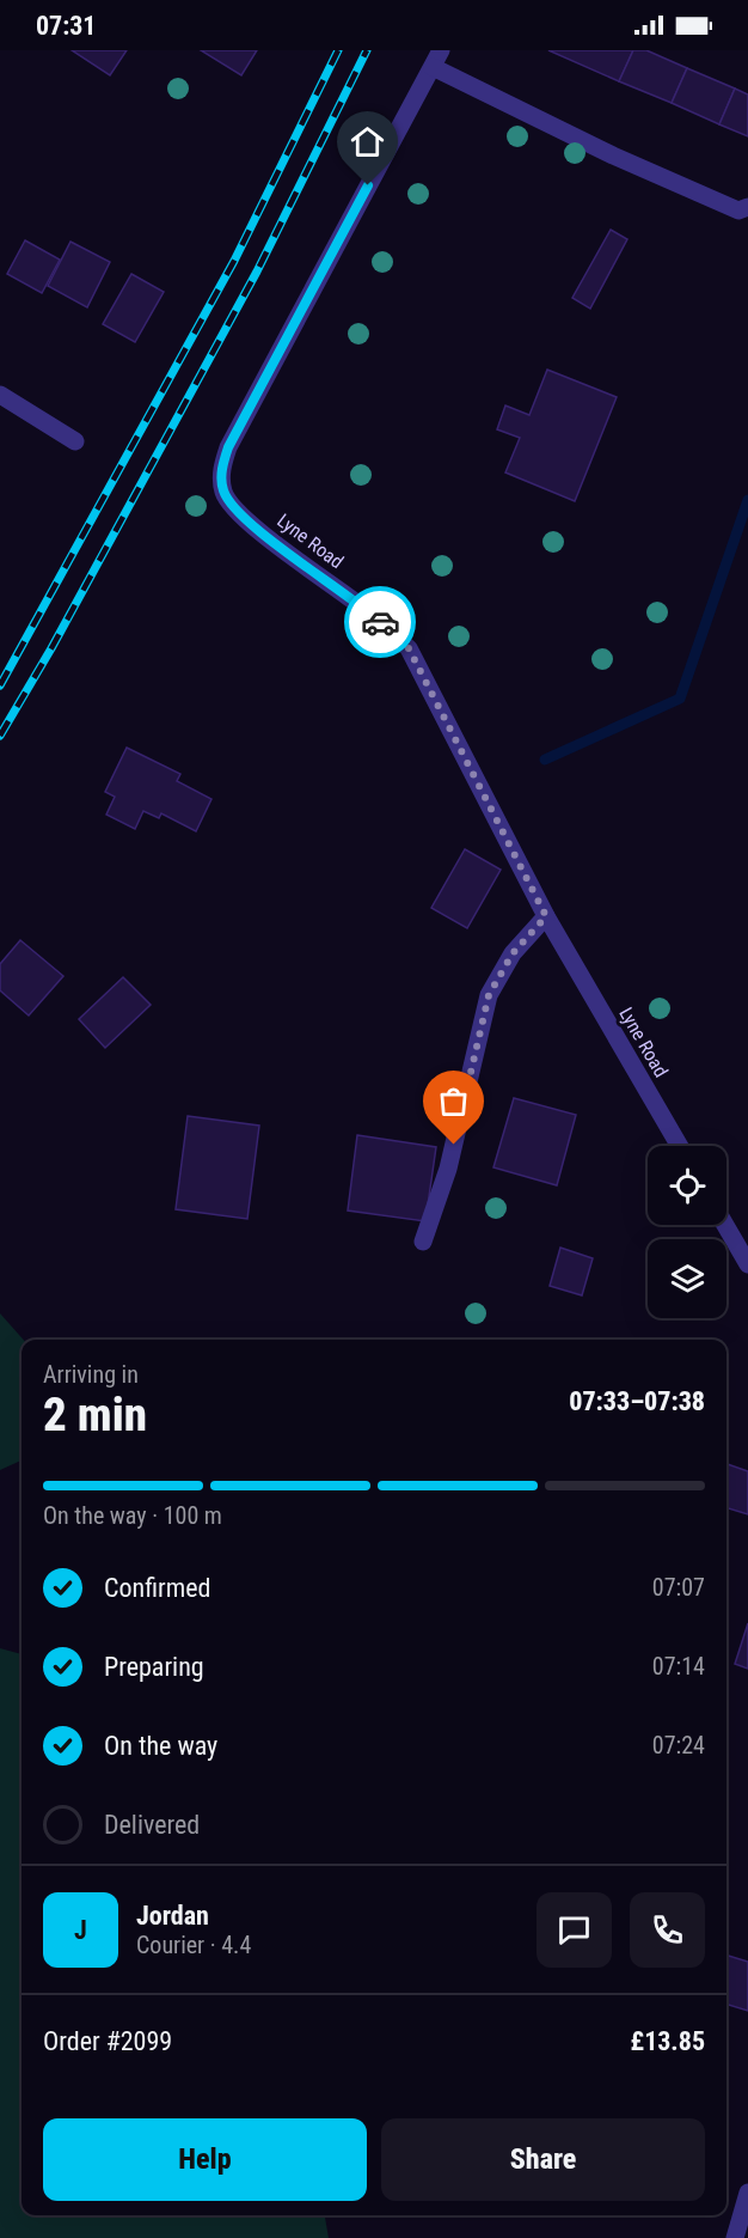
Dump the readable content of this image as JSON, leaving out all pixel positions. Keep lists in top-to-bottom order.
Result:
{
  "streets": {
    "street": ["Lyne Road"]
  },
  "page": {
    "status": "07:31",
    "heading": ["2 min", "Arriving in", "07:33–07:38"],
    "panel": [
      "Jordan",
      "Courier · 4.4",
      "Order #2099",
      "£13.85"
    ],
    "bar": "On the way · 100 m",
    "list": [
      ["Confirmed", "07:07"],
      ["Preparing", "07:14"],
      ["On the way", "07:24"],
      "Delivered"
    ],
    "round": "J",
    "buttons": ["Help", "Share"]
  }
}
